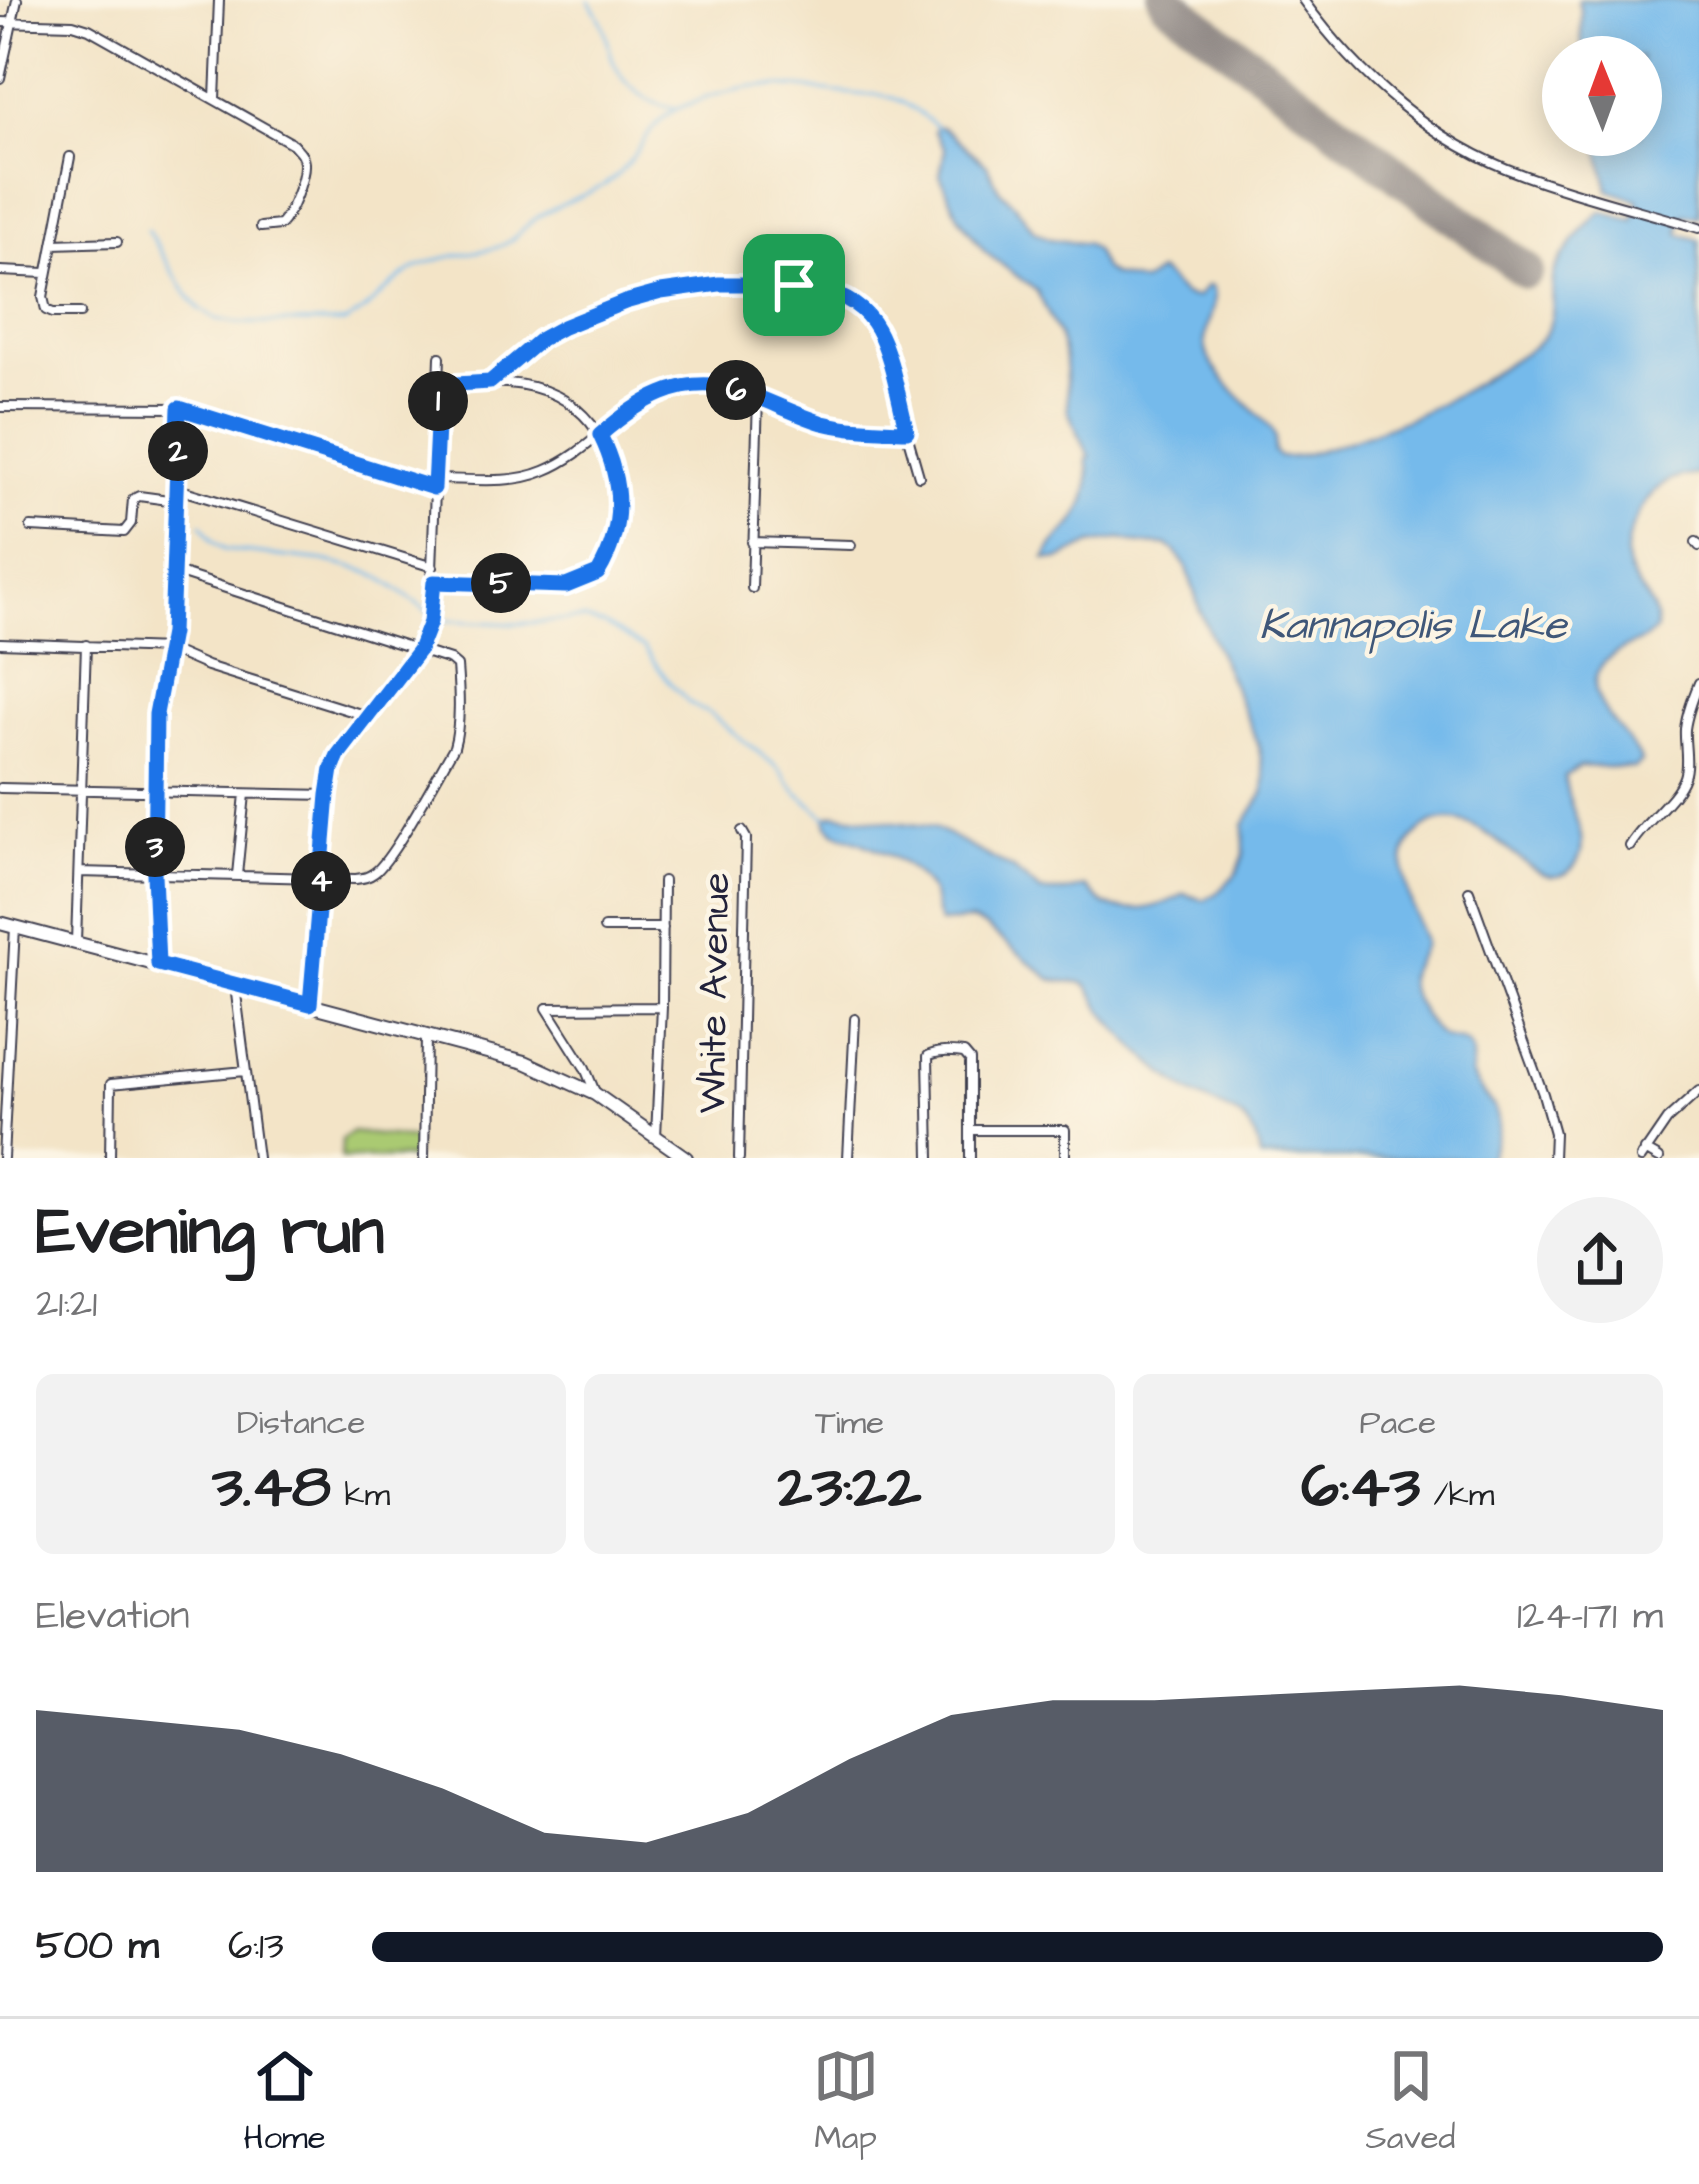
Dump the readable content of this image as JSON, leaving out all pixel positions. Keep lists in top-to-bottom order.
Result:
{
  "streets": {
    "street": ["White Avenue"]
  },
  "water": ["Kannapolis Lake"],
  "north": "top",
  "page": {
    "pins": [
      "6",
      "1",
      "2",
      "5",
      "3",
      "4"
    ],
    "heading": ["Evening run", "21:21"],
    "stats": [
      ["Distance", "3.48 km"],
      ["Time", "23:22"],
      ["Pace", "6:43 /km"]
    ],
    "chart": ["Elevation", "124–171 m"],
    "list": [
      {
        "name": "500 m",
        "note": "6:13"
      }
    ],
    "tabs": ["Home", "Map", "Saved"]
  }
}
